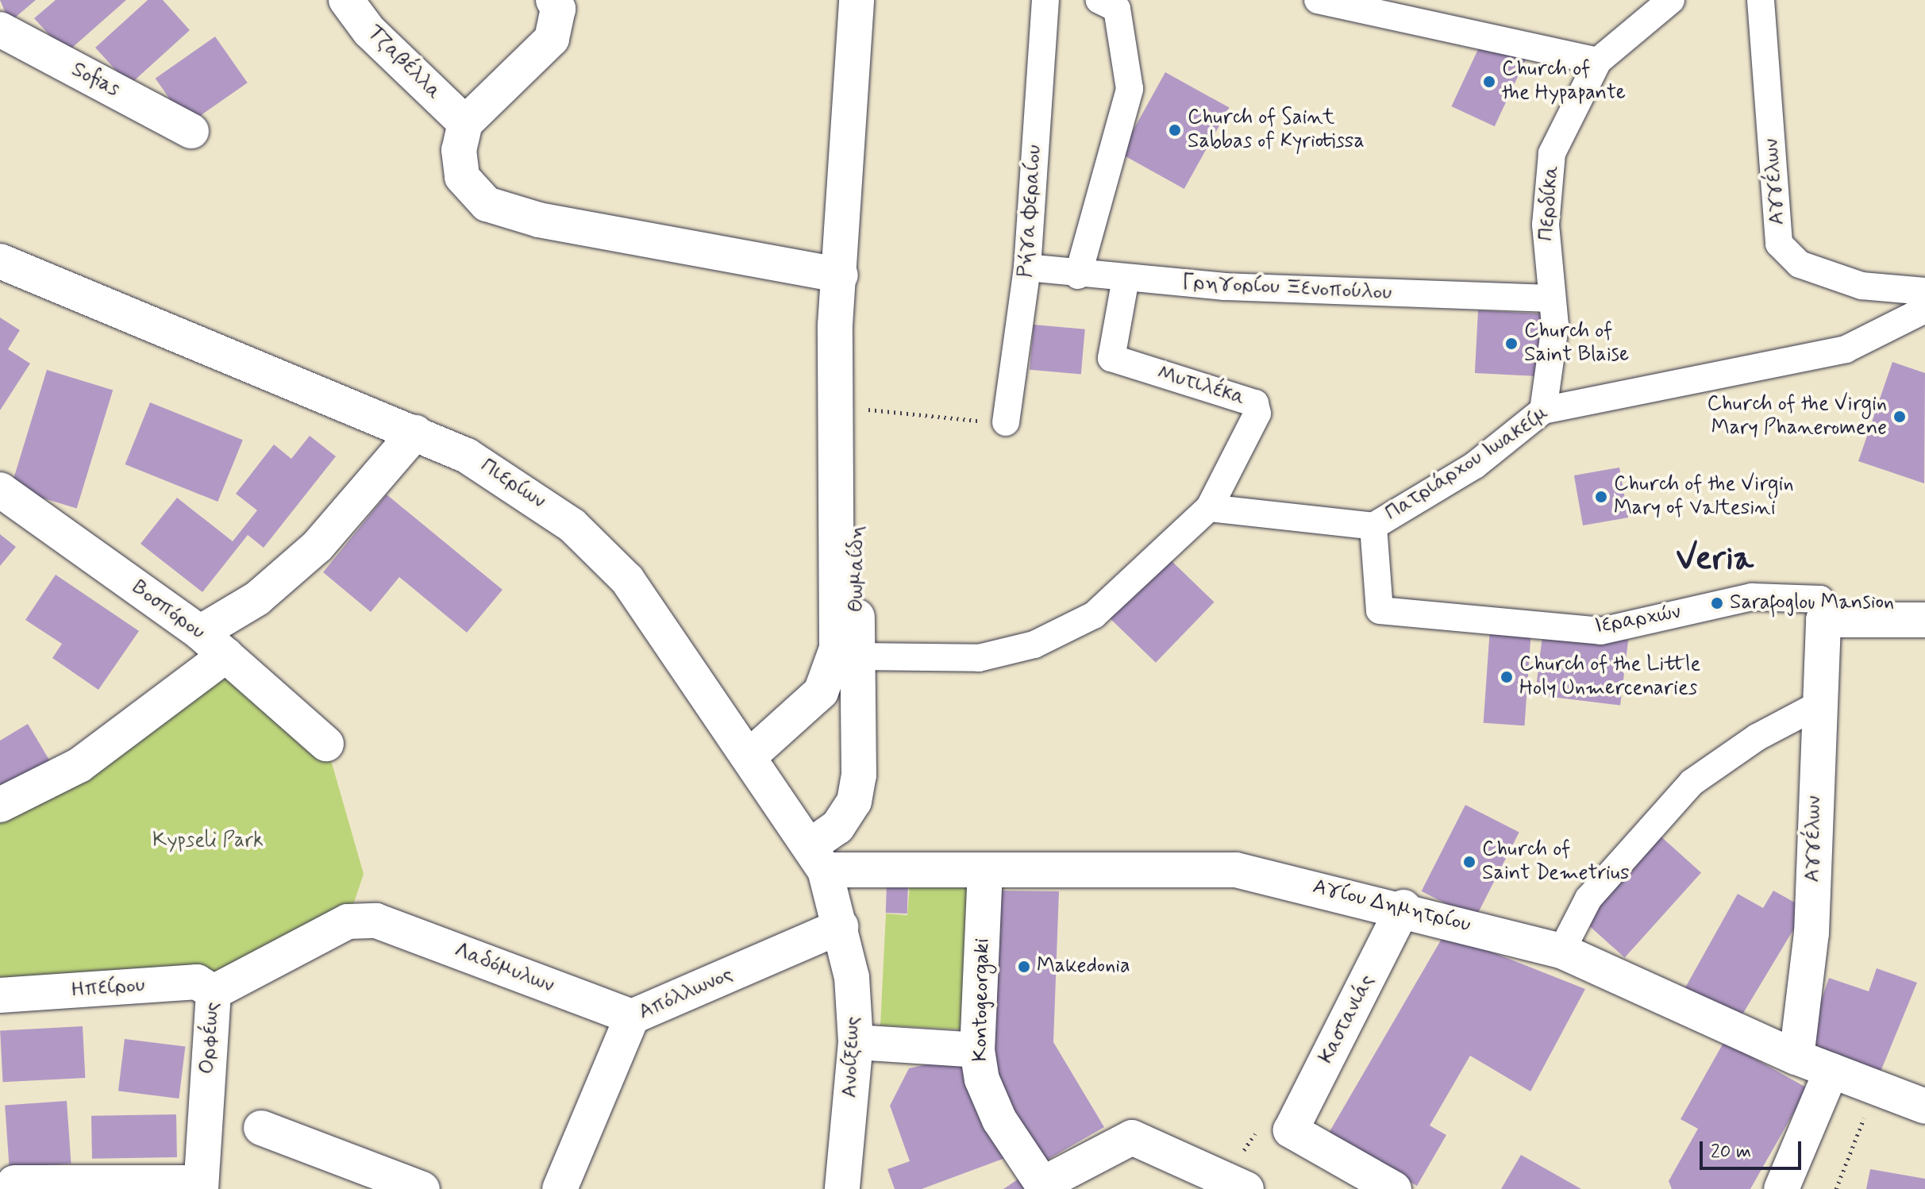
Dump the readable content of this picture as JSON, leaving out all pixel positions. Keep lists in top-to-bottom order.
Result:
{
  "streets": {
    "street": [
      "Τζαβέλλα",
      "Sofias",
      "Αγγέλων",
      "Περδίκα",
      "Ρήγα Φεραίου",
      "Γρηγορίου Ξενοπούλου",
      "Μυτιλέκα",
      "Πατριάρχου Ιωακείμ",
      "Πιερίων",
      "Θωμαίδη",
      "Βοσπόρου",
      "Ιεραρχών",
      "Αγίου Δημητρίου",
      "Λαδόμυλων",
      "Ηπείρου",
      "Απόλλωνος",
      "Kontogeorgaki",
      "Καστανιάς",
      "Ορφέως",
      "Ανοίξεως"
    ]
  },
  "crossings": [
    ["Αγγέλων", "Ιεραρχών"],
    ["Αγγέλων", "Αγίου Δημητρίου"],
    ["Περδίκα", "Γρηγορίου Ξενοπούλου"],
    ["Περδίκα", "Πατριάρχου Ιωακείμ"],
    ["Ρήγα Φεραίου", "Γρηγορίου Ξενοπούλου"],
    ["Γρηγορίου Ξενοπούλου", "Μυτιλέκα"],
    ["Μυτιλέκα", "Πατριάρχου Ιωακείμ"],
    ["Πατριάρχου Ιωακείμ", "Ιεραρχών"],
    ["Πιερίων", "Θωμαίδη"],
    ["Πιερίων", "Αγίου Δημητρίου"],
    ["Πιερίων", "Απόλλωνος"],
    ["Πιερίων", "Ανοίξεως"],
    ["Θωμαίδη", "Αγίου Δημητρίου"],
    ["Αγίου Δημητρίου", "Kontogeorgaki"],
    ["Αγίου Δημητρίου", "Καστανιάς"],
    ["Λαδόμυλων", "Απόλλωνος"],
    ["Λαδόμυλων", "Ορφέως"],
    ["Ηπείρου", "Ορφέως"],
    ["Απόλλωνος", "Ανοίξεως"]
  ],
  "districts": ["Veria"],
  "parks": ["Kypseli Park"],
  "places": [
    "Church of the Hypapante",
    "Church of Saint Sabbas of Kyriotissa",
    "Church of Saint Blaise",
    "Church of the Virgin Mary Phaneromene",
    "Church of the Virgin Mary of Valtesini",
    "Sarafoglou Mansion",
    "Church of the Little Holy Unmercenaries",
    "Church of Saint Demetrius",
    "Makedonia"
  ],
  "scale_bar": "20 m"
}
